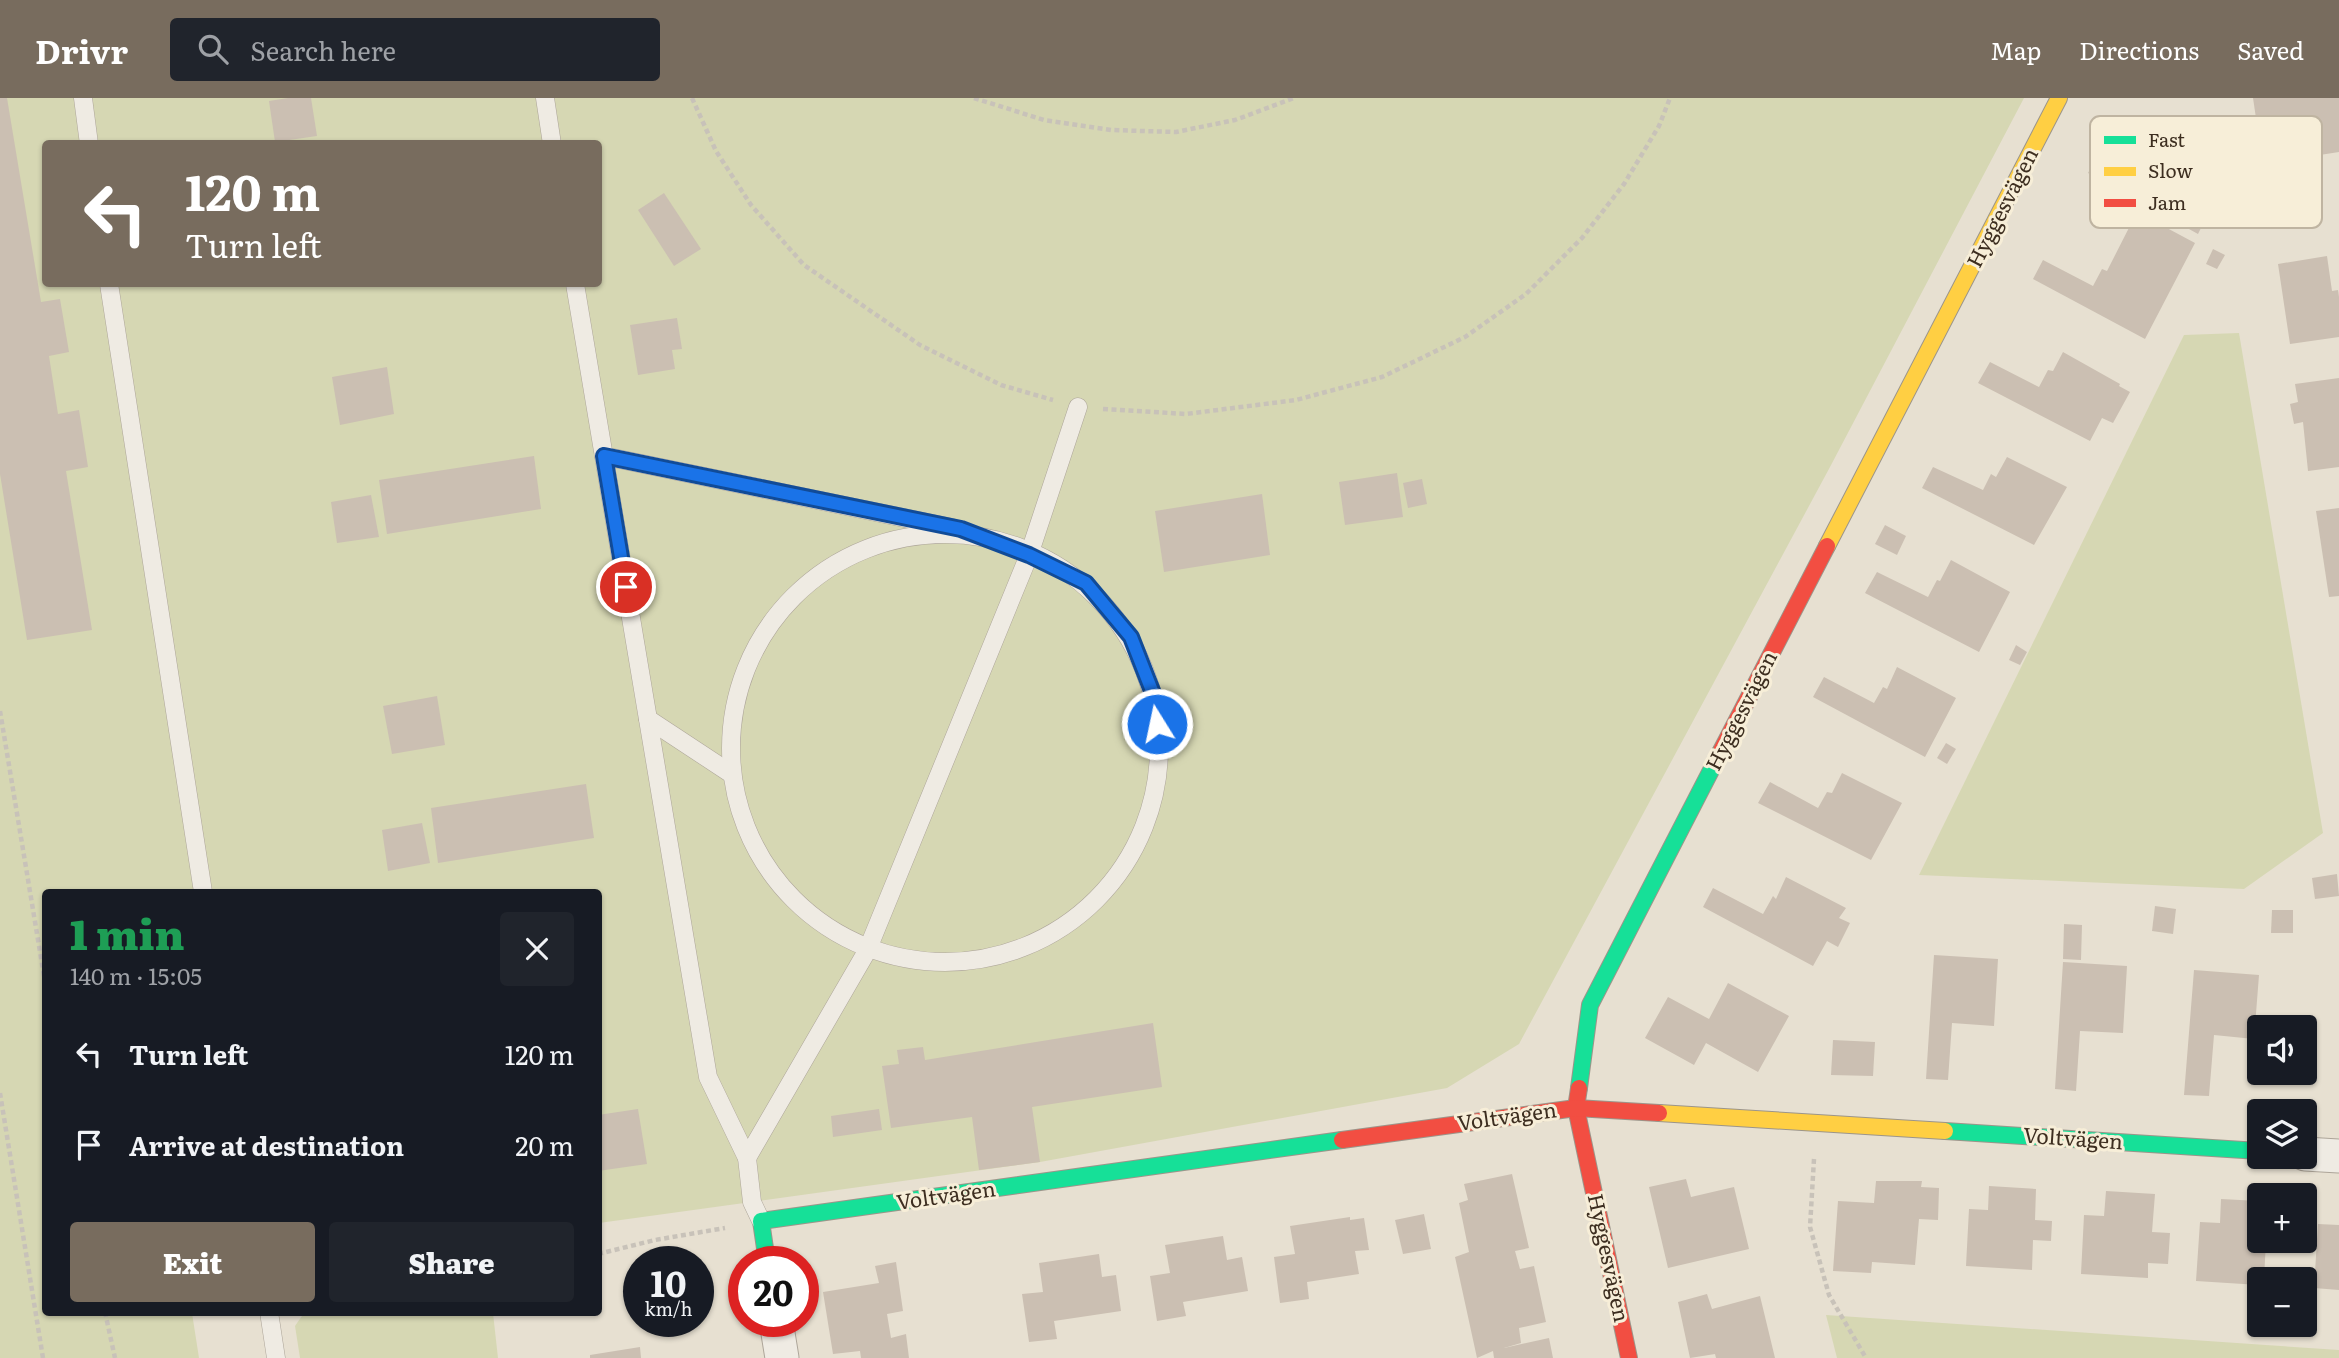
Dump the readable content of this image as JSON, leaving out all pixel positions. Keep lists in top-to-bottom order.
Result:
{
  "streets": {
    "street": ["Hyggesvägen", "Voltvägen"]
  },
  "crossings": [
    ["Hyggesvägen", "Voltvägen"]
  ],
  "legend": ["Fast", "Slow", "Jam"],
  "page": {
    "header": "Drivr",
    "search": "Search here",
    "nav": ["Map", "Directions", "Saved"],
    "turn": ["120 m", "Turn left"],
    "heading": ["1 min", "140 m · 15:05"],
    "list": [
      {
        "name": "Turn left",
        "value": "120 m"
      },
      {
        "name": "Arrive at destination",
        "value": "20 m"
      }
    ],
    "map_buttons": ["+", "−"],
    "buttons": ["Exit", "Share"],
    "speed": "10 km/h",
    "limit": "20"
  }
}
